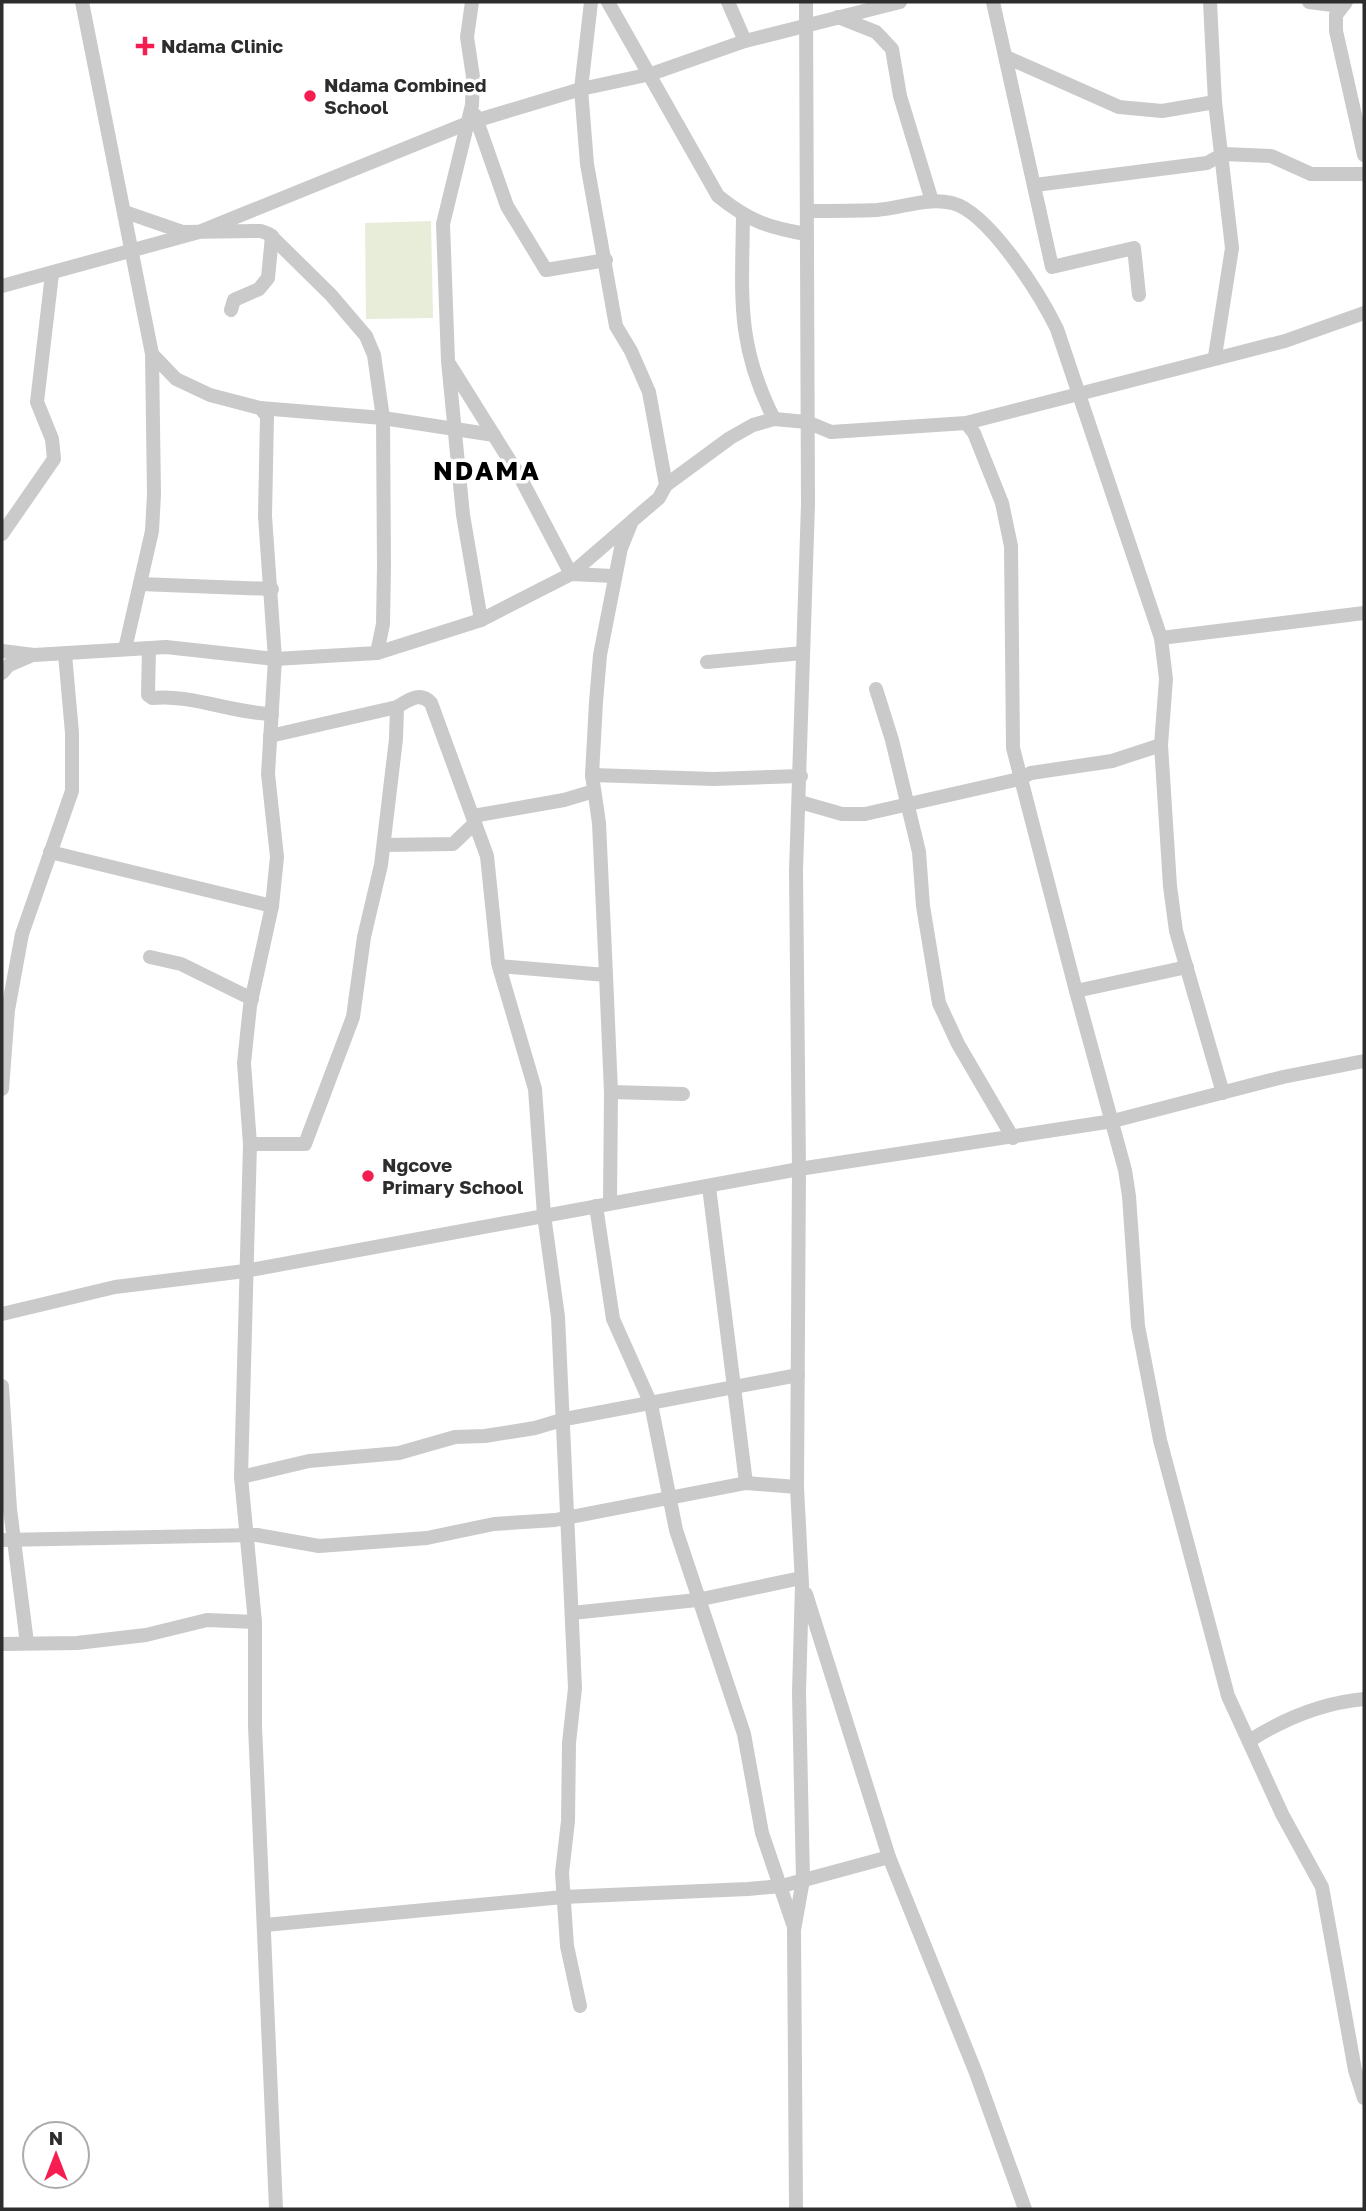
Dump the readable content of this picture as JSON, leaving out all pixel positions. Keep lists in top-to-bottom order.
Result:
{
  "districts": ["NDAMA"],
  "places": {
    "health": ["Ndama Clinic"],
    "other": ["Ndama Combined School", "Ngcove Primary School"]
  },
  "north": "top"
}
